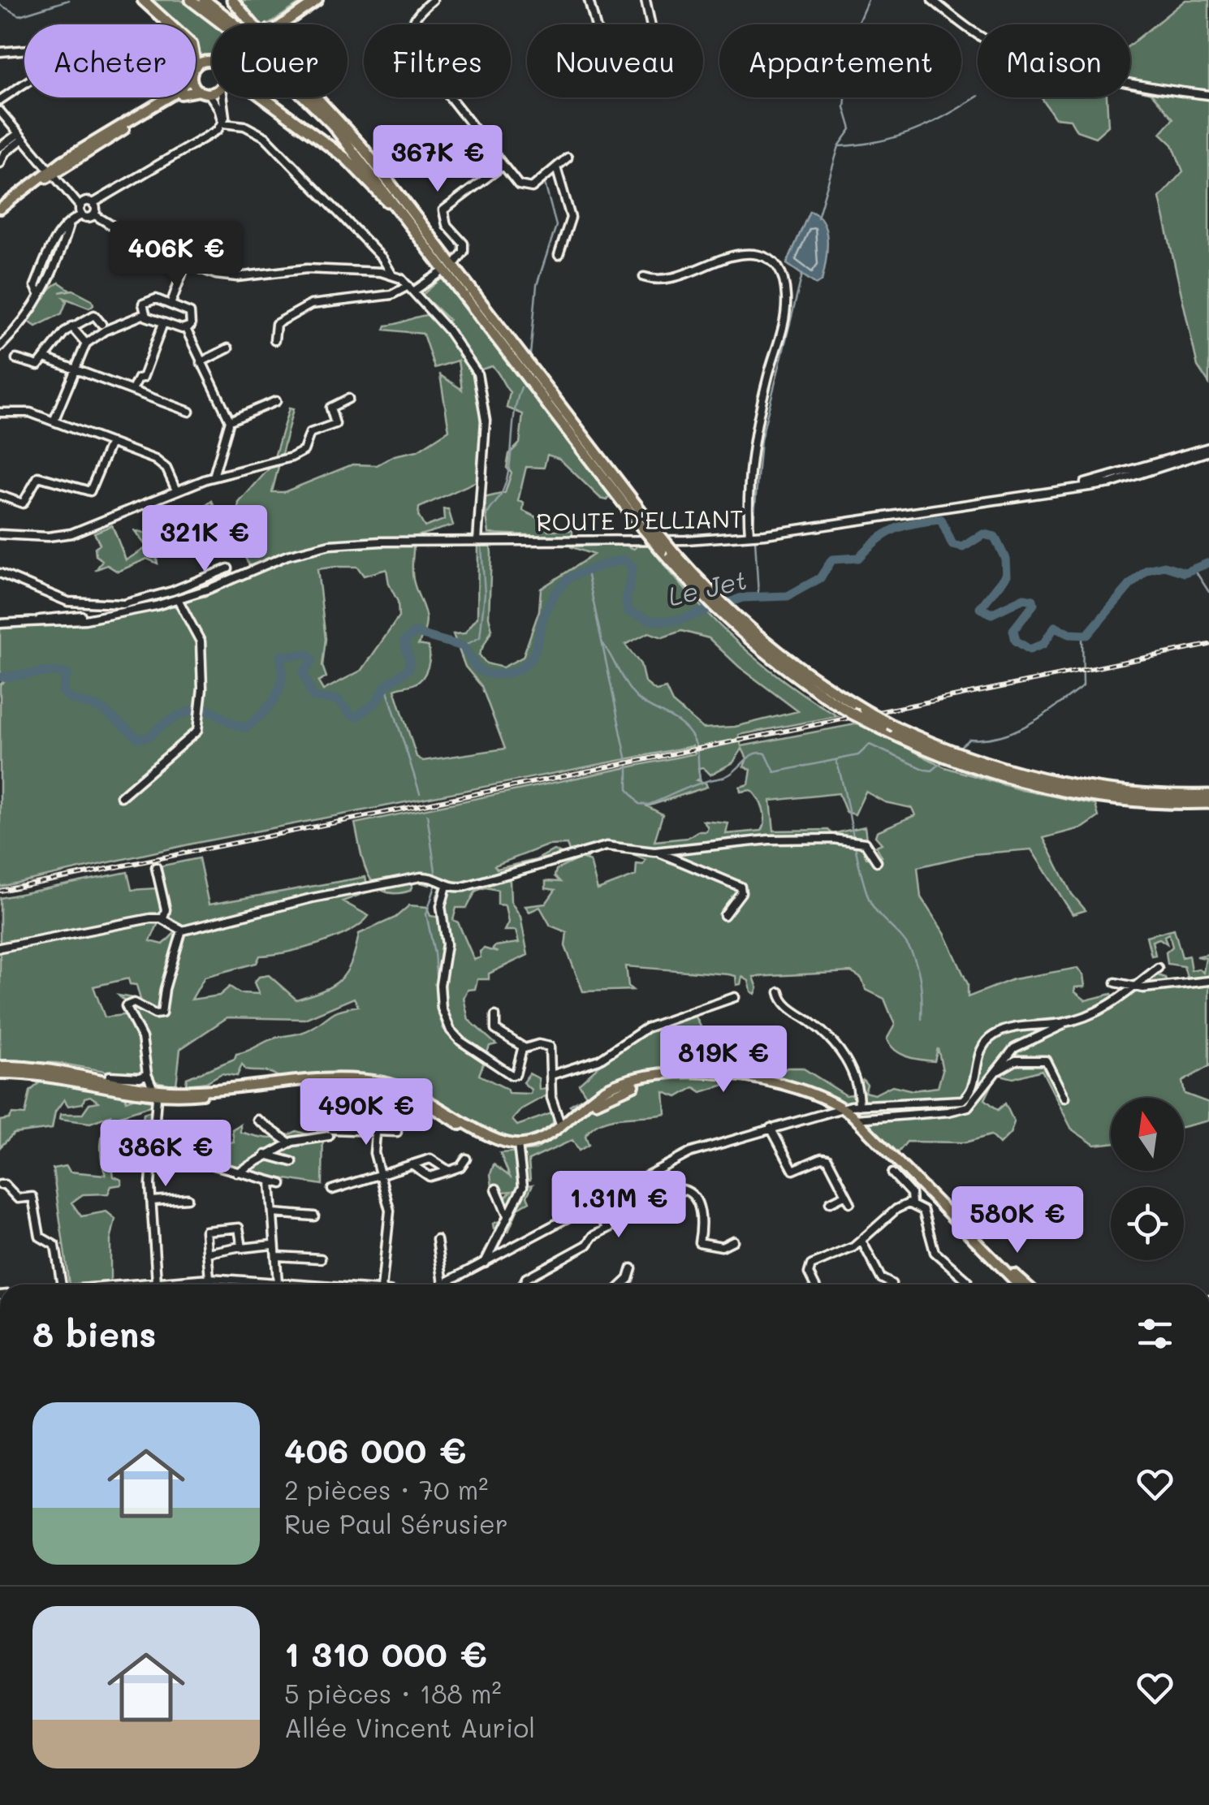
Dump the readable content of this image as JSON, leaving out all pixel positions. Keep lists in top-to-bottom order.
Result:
{
  "streets": {
    "street": ["ROUTE D'ELLIANT"]
  },
  "water": ["Le Jet"],
  "north": "top",
  "page": {
    "chip": [
      "Acheter",
      "Louer",
      "Filtres",
      "Nouveau",
      "Appartement",
      "Maison"
    ],
    "price": [
      "367K €",
      "406K €",
      "321K €",
      "819K €",
      "490K €",
      "386K €",
      "1.31M €",
      "580K €"
    ],
    "heading": "8 biens",
    "list": [
      {
        "name": "406 000 €",
        "note": "2 pièces · 70 m² · Rue Paul Sérusier"
      },
      {
        "name": "1 310 000 €",
        "note": "5 pièces · 188 m² · Allée Vincent Auriol"
      }
    ]
  }
}
